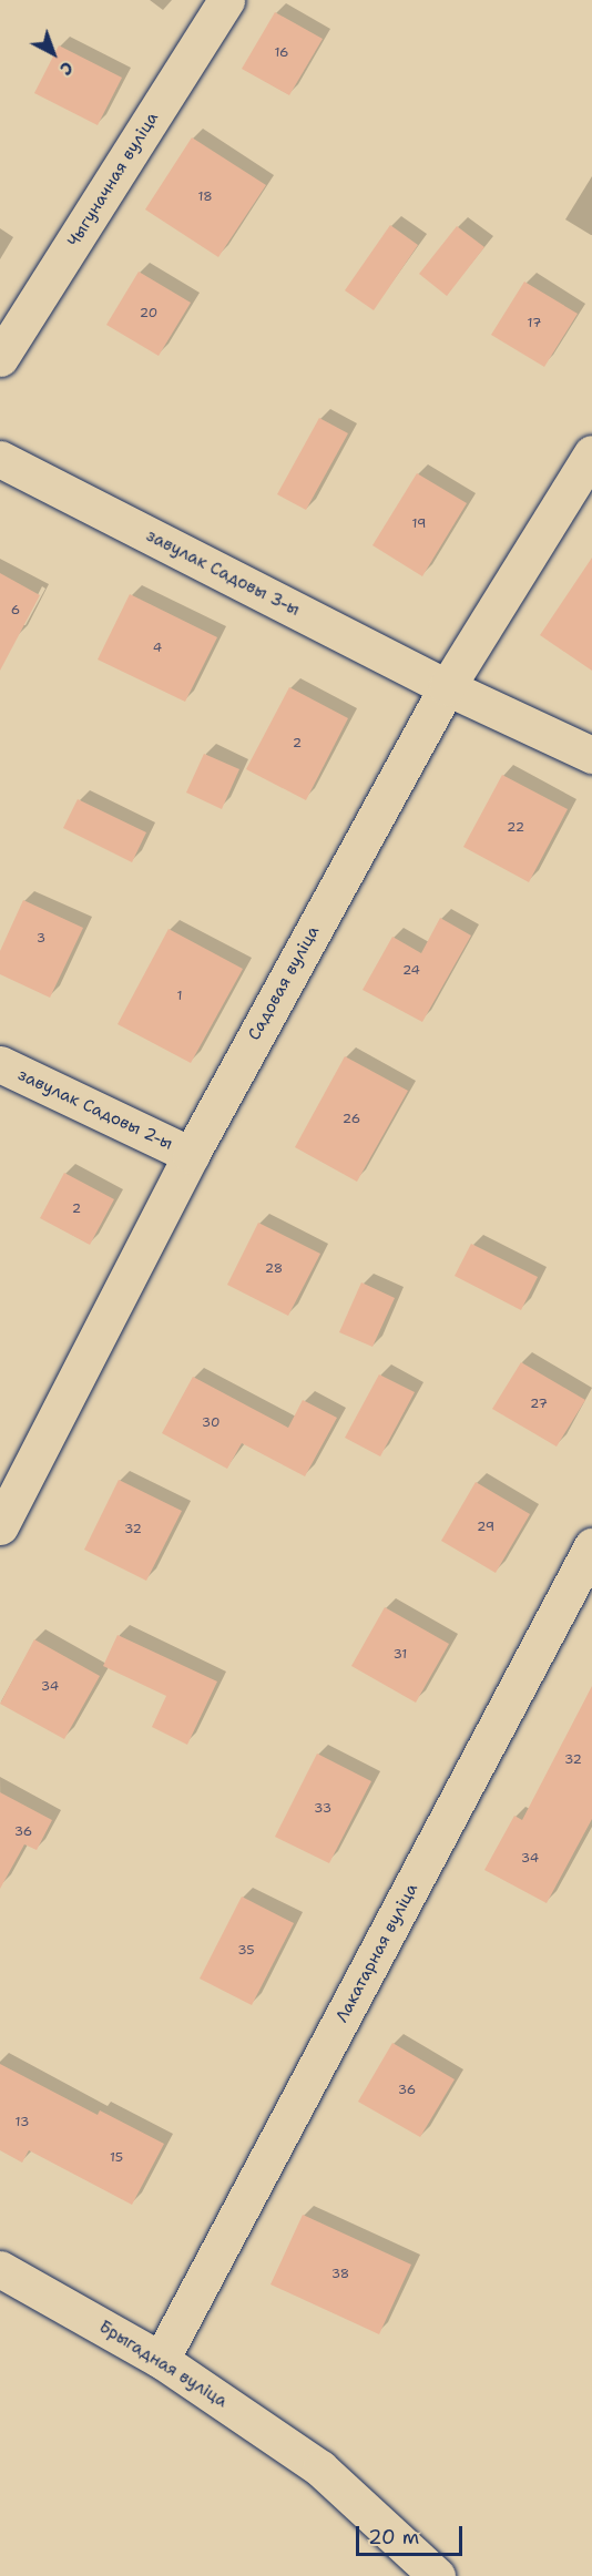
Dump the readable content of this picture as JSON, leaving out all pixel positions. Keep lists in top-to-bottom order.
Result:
{
  "streets": {
    "street": [
      "Чыгуначная вуліца",
      "завулак Садовы 3-ы",
      "Садовая вуліца",
      "завулак Садовы 2-ы",
      "Лакатарная вуліца",
      "Брыгадная вуліца"
    ]
  },
  "crossings": [
    ["завулак Садовы 3-ы", "Садовая вуліца"],
    ["Садовая вуліца", "завулак Садовы 2-ы"],
    ["Лакатарная вуліца", "Брыгадная вуліца"]
  ],
  "house_numbers": [
    "16",
    "18",
    "20",
    "17",
    "19",
    "6",
    "4",
    "2",
    "22",
    "3",
    "24",
    "1",
    "26",
    "2",
    "28",
    "27",
    "30",
    "29",
    "32",
    "31",
    "34",
    "32",
    "33",
    "36",
    "34",
    "35",
    "36",
    "13",
    "15",
    "38"
  ],
  "scale_bar": "20 m",
  "north": "bottom right"
}
